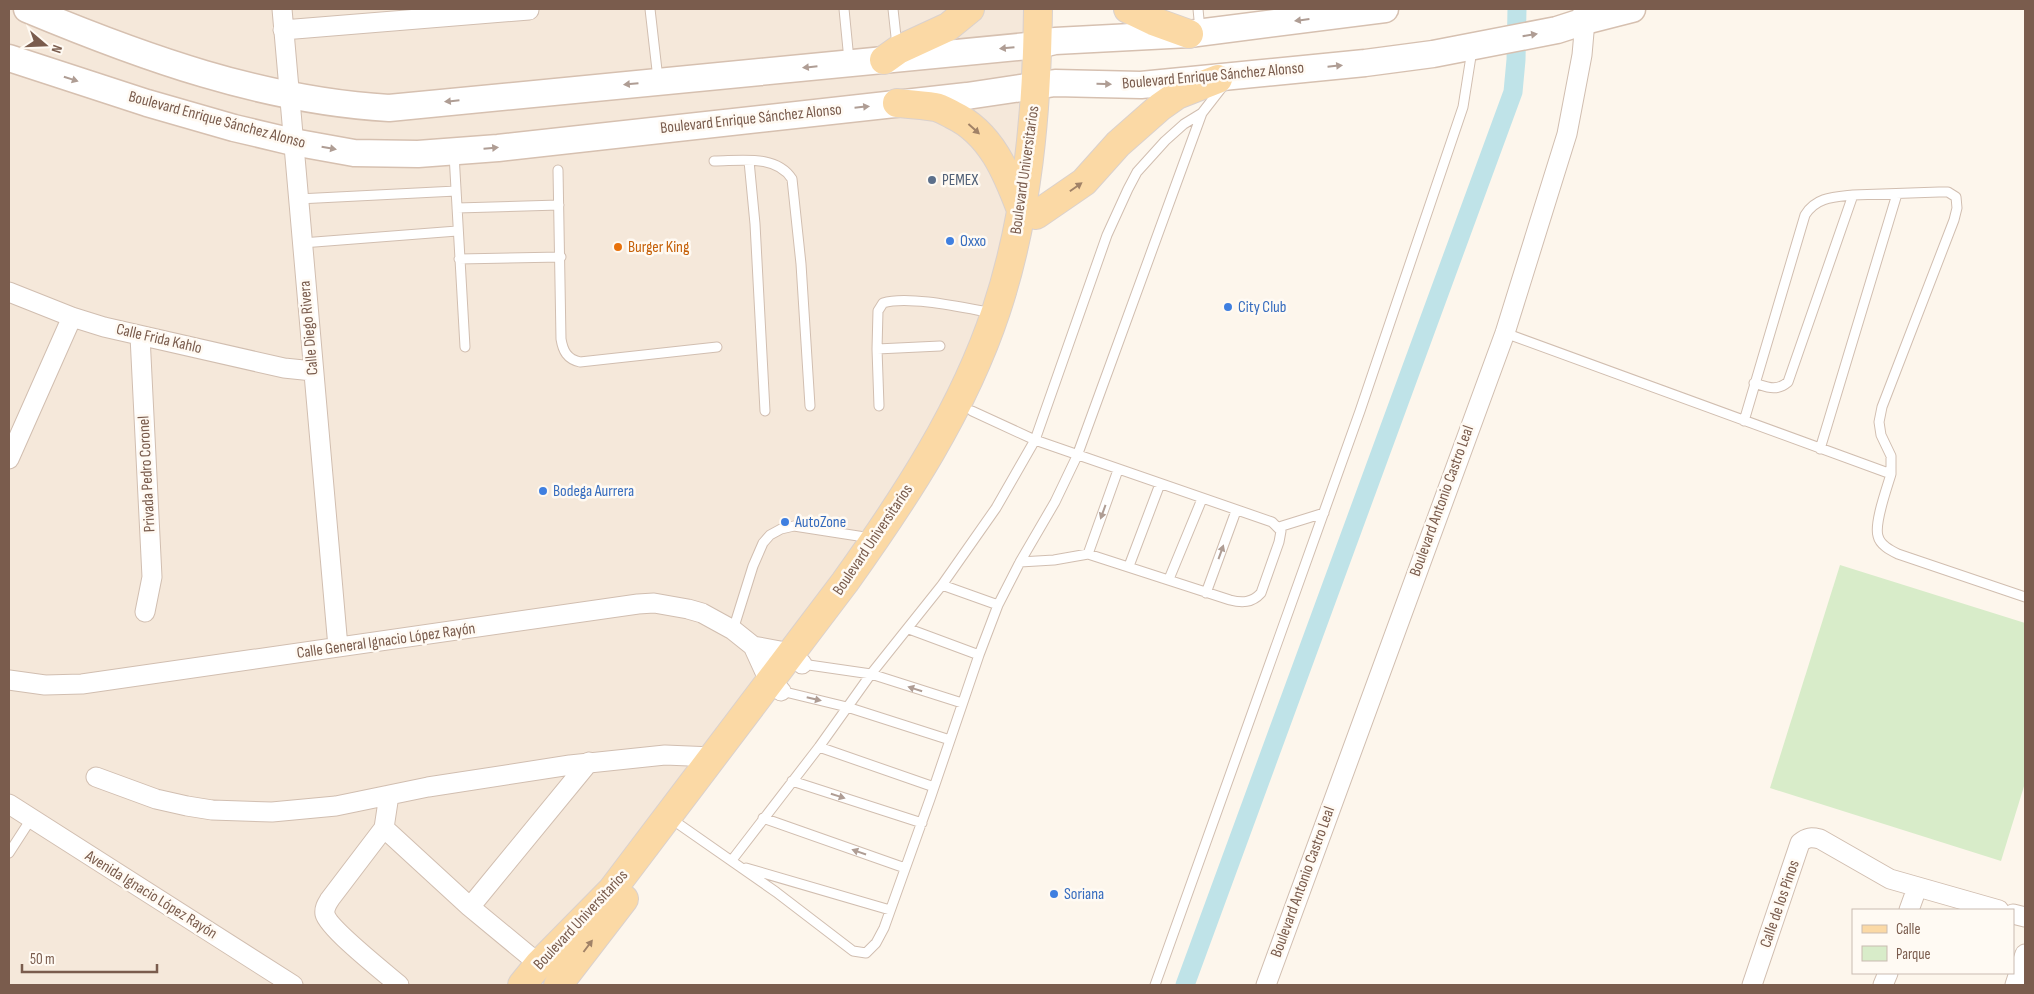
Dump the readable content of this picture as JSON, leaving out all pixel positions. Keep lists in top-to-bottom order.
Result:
{
  "streets": {
    "main road": ["Boulevard Enrique Sánchez Alonso", "Boulevard Universitarios"],
    "street": [
      "Calle Diego Rivera",
      "Calle Frida Kahlo",
      "Privada Pedro Coronel",
      "Boulevard Antonio Castro Leal",
      "Calle General Ignacio López Rayón",
      "Avenida Ignacio López Rayón",
      "Calle de los Pinos"
    ]
  },
  "crossings": [
    ["Boulevard Enrique Sánchez Alonso", "Boulevard Universitarios"],
    ["Boulevard Enrique Sánchez Alonso", "Calle Diego Rivera"],
    ["Boulevard Enrique Sánchez Alonso", "Boulevard Antonio Castro Leal"],
    ["Calle Diego Rivera", "Calle Frida Kahlo"],
    ["Calle Diego Rivera", "Calle General Ignacio López Rayón"],
    ["Calle Frida Kahlo", "Privada Pedro Coronel"]
  ],
  "places": [
    "PEMEX",
    "Oxxo",
    "Burger King",
    "City Club",
    "Bodega Aurrera",
    "AutoZone",
    "Soriana"
  ],
  "legend": ["Calle", "Parque"],
  "scale_bar": "50 m",
  "north": "right"
}
